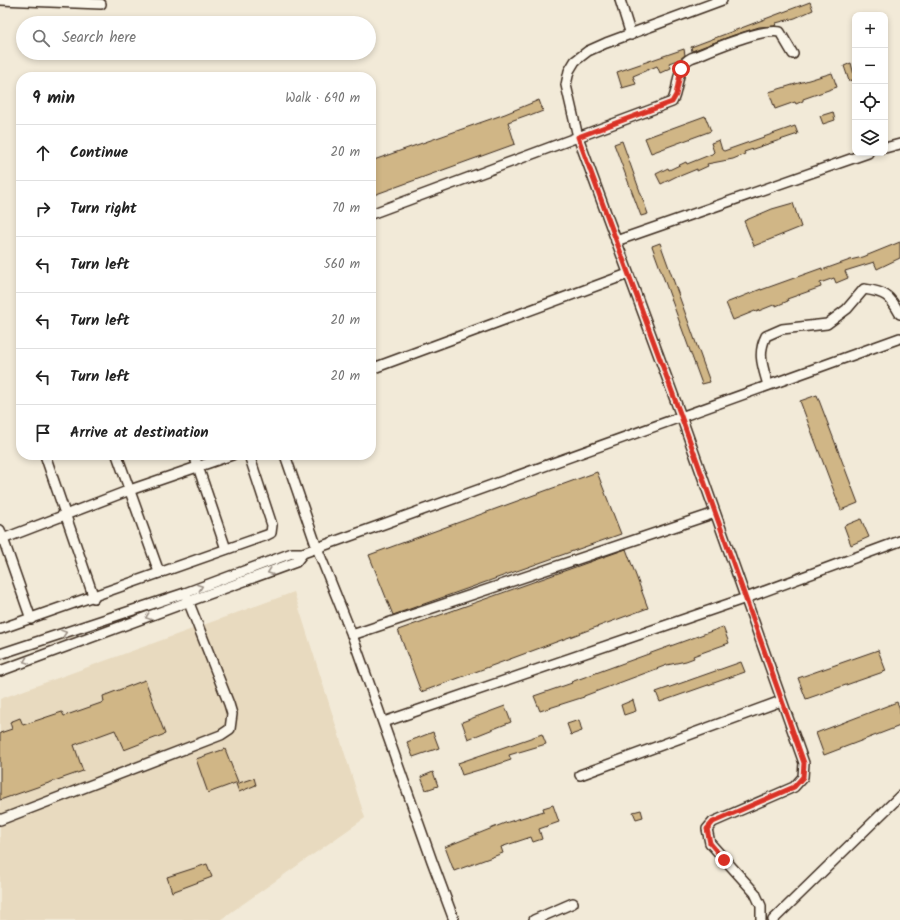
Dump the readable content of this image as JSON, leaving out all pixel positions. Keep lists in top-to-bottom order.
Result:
{
  "page": {
    "map_buttons": ["+", "−"],
    "search": "Search here",
    "heading": ["9 min", "Walk · 690 m"],
    "list": [
      ["Continue", "20 m"],
      ["Turn right", "70 m"],
      ["Turn left", "560 m"],
      ["Turn left", "20 m"],
      ["Turn left", "20 m"],
      "Arrive at destination"
    ]
  }
}
